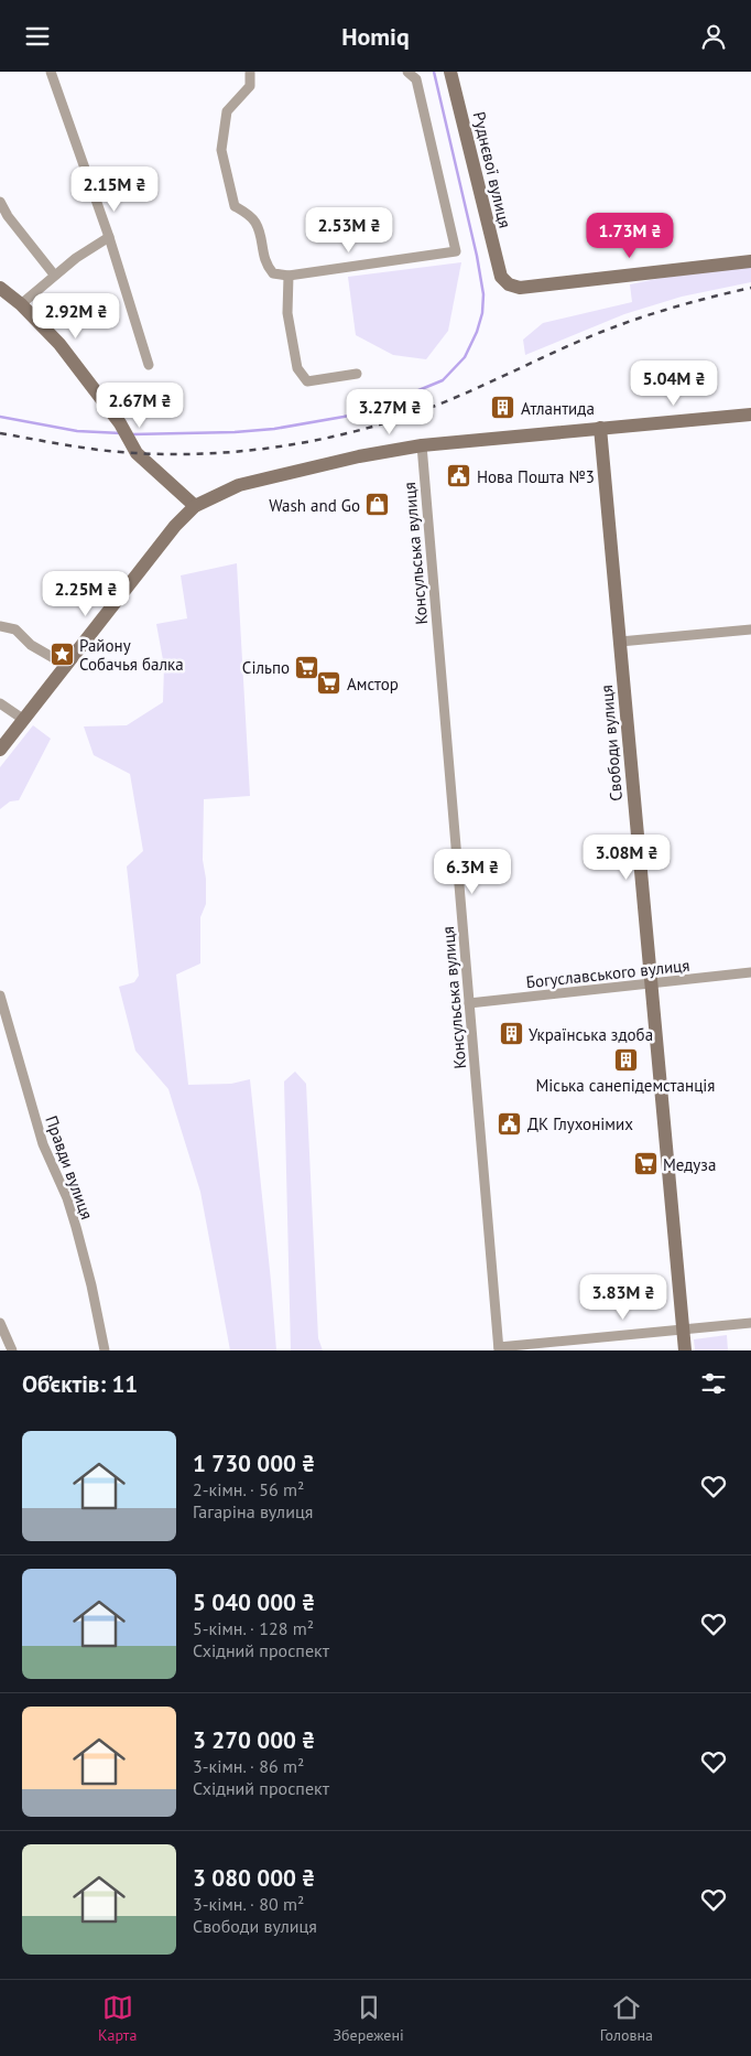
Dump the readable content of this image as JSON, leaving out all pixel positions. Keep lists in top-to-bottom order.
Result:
{
  "streets": {
    "main road": ["Руднєвої вулиця", "Свободи вулиця"],
    "street": ["Консульська вулиця", "Богуславського вулиця", "Правди вулиця"]
  },
  "crossings": [
    ["Консульська вулиця", "Богуславського вулиця"],
    ["Свободи вулиця", "Богуславського вулиця"]
  ],
  "places": {
    "building": ["Атлантида", "Українська здоба", "Міська санепідемстанція"],
    "public building": ["Нова Пошта №3", "ДК Глухонімих"],
    "shop": ["Wash and Go"],
    "place": ["Району Собачья балка"],
    "supermarket": ["Сільпо", "Амстор", "Медуза"]
  },
  "page": {
    "header": "Homiq",
    "price": [
      "2.15M ₴",
      "2.53M ₴",
      "1.73M ₴",
      "2.92M ₴",
      "5.04M ₴",
      "2.67M ₴",
      "3.27M ₴",
      "2.25M ₴",
      "3.08M ₴",
      "6.3M ₴",
      "3.83M ₴"
    ],
    "heading": "Об’єктів: 11",
    "list": [
      {
        "name": "1 730 000 ₴",
        "note": "2-кімн. · 56 m² · Гагаріна вулиця"
      },
      {
        "name": "5 040 000 ₴",
        "note": "5-кімн. · 128 m² · Східний проспект"
      },
      {
        "name": "3 270 000 ₴",
        "note": "3-кімн. · 86 m² · Східний проспект"
      },
      {
        "name": "3 080 000 ₴",
        "note": "3-кімн. · 80 m² · Свободи вулиця"
      }
    ],
    "tabs": ["Карта", "Збережені", "Головна"]
  }
}
